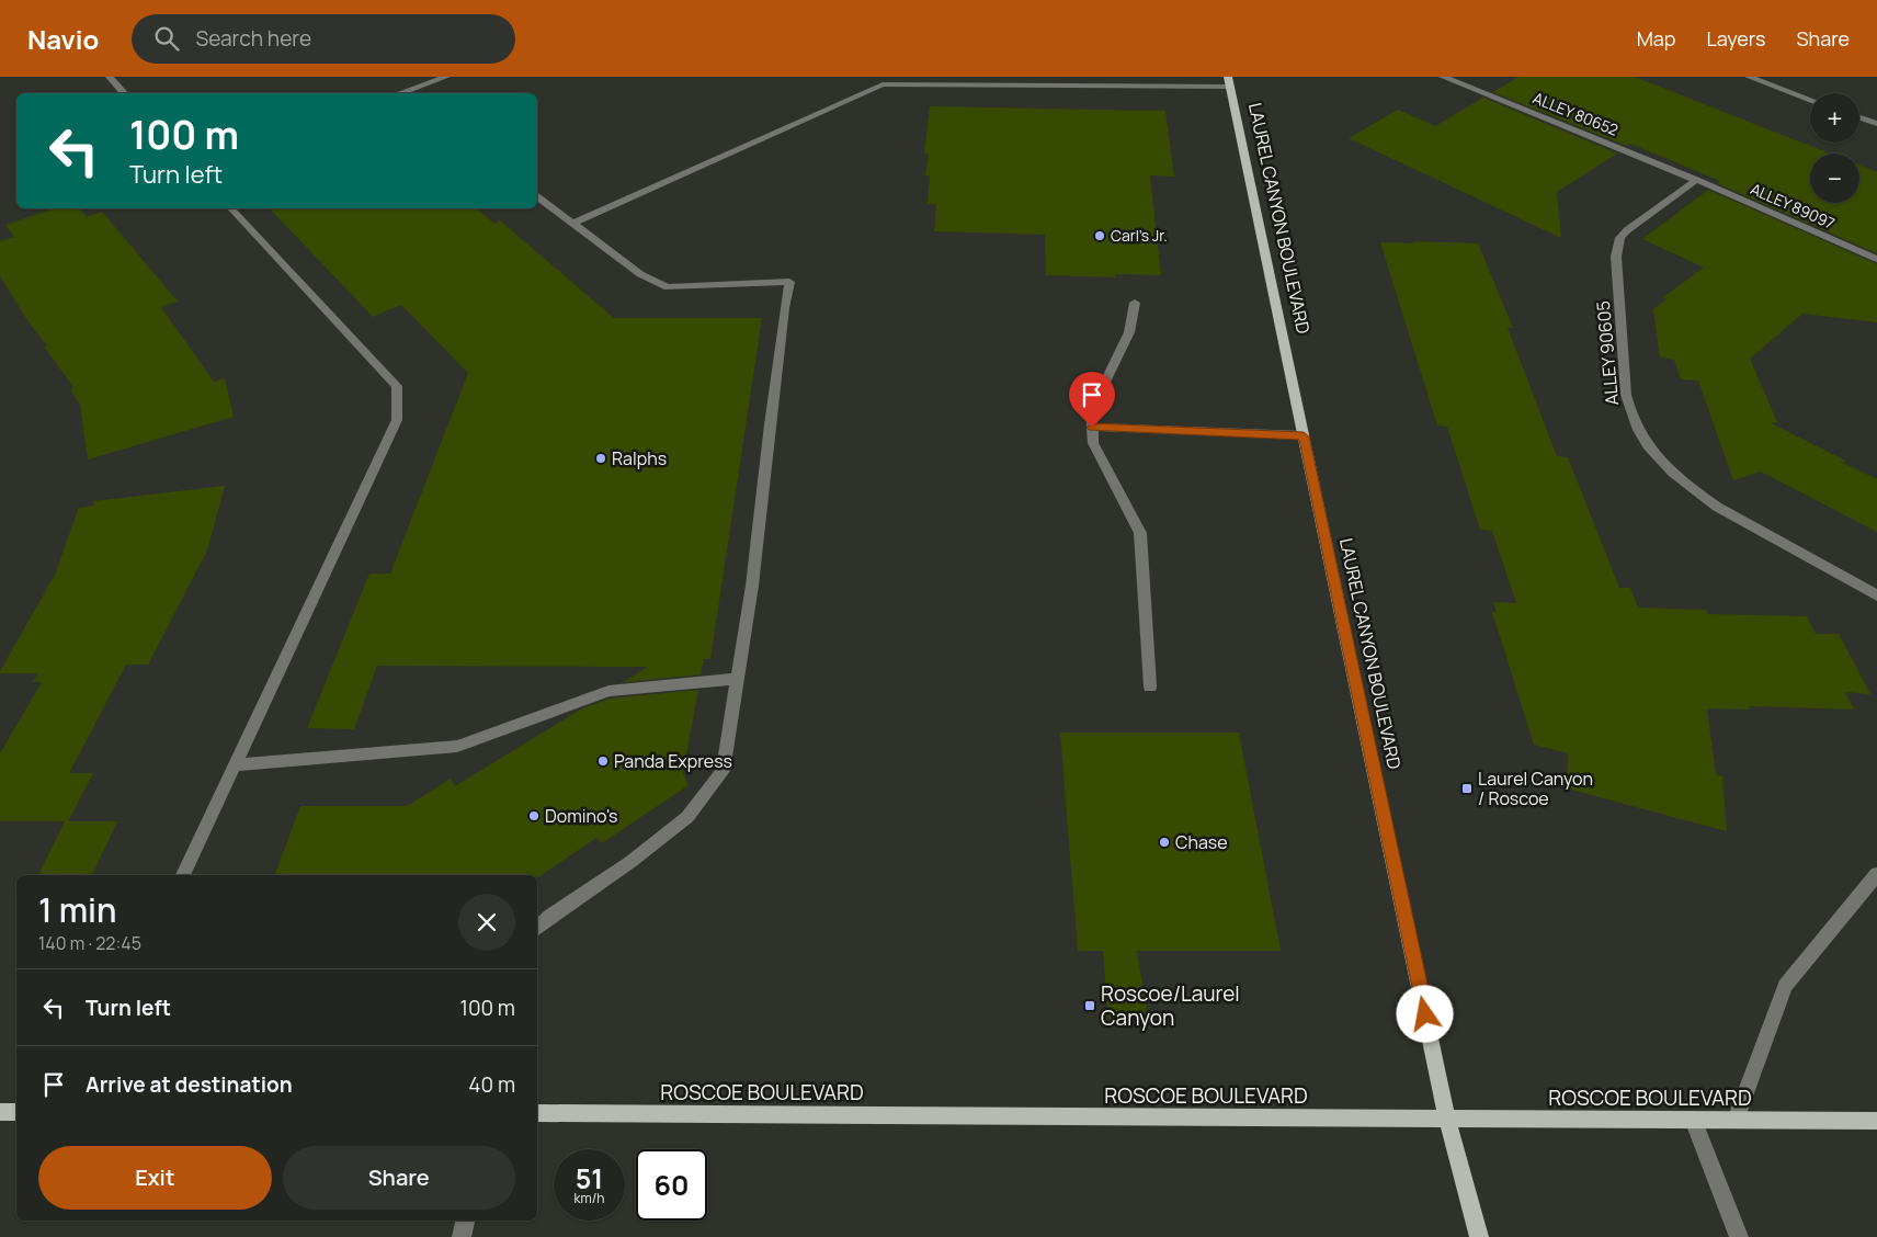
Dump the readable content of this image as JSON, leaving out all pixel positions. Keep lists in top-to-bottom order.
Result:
{
  "streets": {
    "main road": ["LAUREL CANYON BOULEVARD", "ROSCOE BOULEVARD"],
    "street": ["ALLEY 80652", "ALLEY 89097", "ALLEY 90605"]
  },
  "crossings": [
    ["ALLEY 80652", "ALLEY 89097"],
    ["ALLEY 80652", "ALLEY 90605"],
    ["ALLEY 89097", "ALLEY 90605"],
    ["LAUREL CANYON BOULEVARD", "ROSCOE BOULEVARD"]
  ],
  "places": {
    "other": [
      "Carl's Jr.",
      "Ralphs",
      "Panda Express",
      "Domino's",
      "Chase"
    ],
    "transit": ["Laurel Canyon / Roscoe", "Roscoe/Laurel Canyon"]
  },
  "page": {
    "header": "Navio",
    "search": "Search here",
    "nav": ["Map", "Layers", "Share"],
    "map_buttons": ["+", "−"],
    "turn": ["100 m", "Turn left"],
    "heading": ["1 min", "140 m · 22:45"],
    "list": [
      {
        "name": "Turn left",
        "value": "100 m"
      },
      {
        "name": "Arrive at destination",
        "value": "40 m"
      }
    ],
    "buttons": ["Exit", "Share"],
    "speed": "51 km/h",
    "limit": "60"
  }
}
